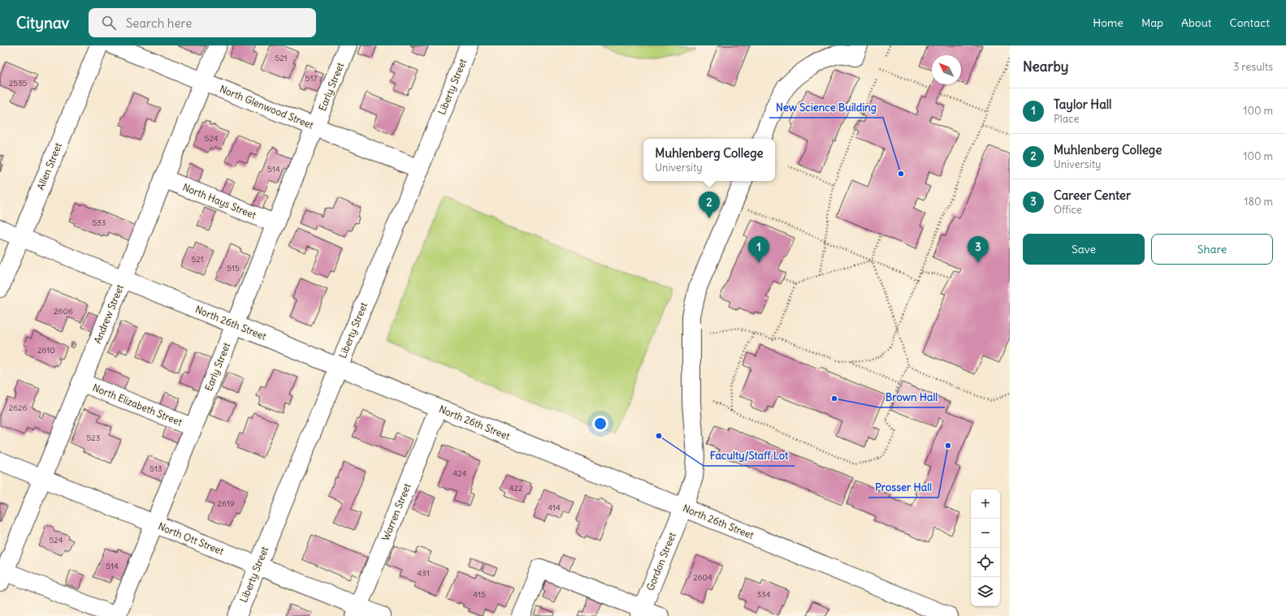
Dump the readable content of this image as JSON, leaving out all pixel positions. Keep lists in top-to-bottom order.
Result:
{
  "streets": {
    "street": [
      "Early Street",
      "Liberty Street",
      "North Glenwood Street",
      "Allen Street",
      "North Hays Street",
      "Andrew Street",
      "North 26th Street",
      "North Elizabeth Street",
      "Warren Street",
      "North Ott Street",
      "Gordon Street"
    ]
  },
  "crossings": [
    ["Early Street", "North Glenwood Street"],
    ["Early Street", "North Hays Street"],
    ["Early Street", "North 26th Street"],
    ["Early Street", "North Elizabeth Street"],
    ["Early Street", "North Ott Street"],
    ["Liberty Street", "North Glenwood Street"],
    ["Liberty Street", "North 26th Street"],
    ["Liberty Street", "North Ott Street"],
    ["North Glenwood Street", "Andrew Street"],
    ["Allen Street", "North 26th Street"],
    ["North Hays Street", "Andrew Street"],
    ["Andrew Street", "North 26th Street"],
    ["Andrew Street", "North Elizabeth Street"],
    ["Andrew Street", "North Ott Street"],
    ["North 26th Street", "Warren Street"],
    ["North 26th Street", "Gordon Street"],
    ["Warren Street", "North Ott Street"]
  ],
  "places": [
    "New Science Building",
    "Brown Hall",
    "Faculty/Staff Lot",
    "Prosser Hall"
  ],
  "house_numbers": [
    "521",
    "517",
    "2535",
    "524",
    "514",
    "533",
    "521",
    "515",
    "2606",
    "2610",
    "2626",
    "523",
    "513",
    "424",
    "422",
    "2619",
    "414",
    "524",
    "514",
    "431",
    "2604",
    "415",
    "334"
  ],
  "north": "top left",
  "page": {
    "header": "Citynav",
    "search": "Search here",
    "nav": [
      "Home",
      "Map",
      "About",
      "Contact"
    ],
    "heading": ["Nearby", "3 results"],
    "list": [
      {
        "mark": "1",
        "name": "Taylor Hall",
        "note": "Place",
        "value": "100 m"
      },
      {
        "mark": "2",
        "name": "Muhlenberg College",
        "note": "University",
        "value": "100 m"
      },
      {
        "mark": "3",
        "name": "Career Center",
        "note": "Office",
        "value": "180 m"
      }
    ],
    "popup": ["Muhlenberg College", "University"],
    "pins": ["2", "1", "3"],
    "buttons": ["Save", "Share"],
    "map_buttons": ["+", "−"]
  }
}
